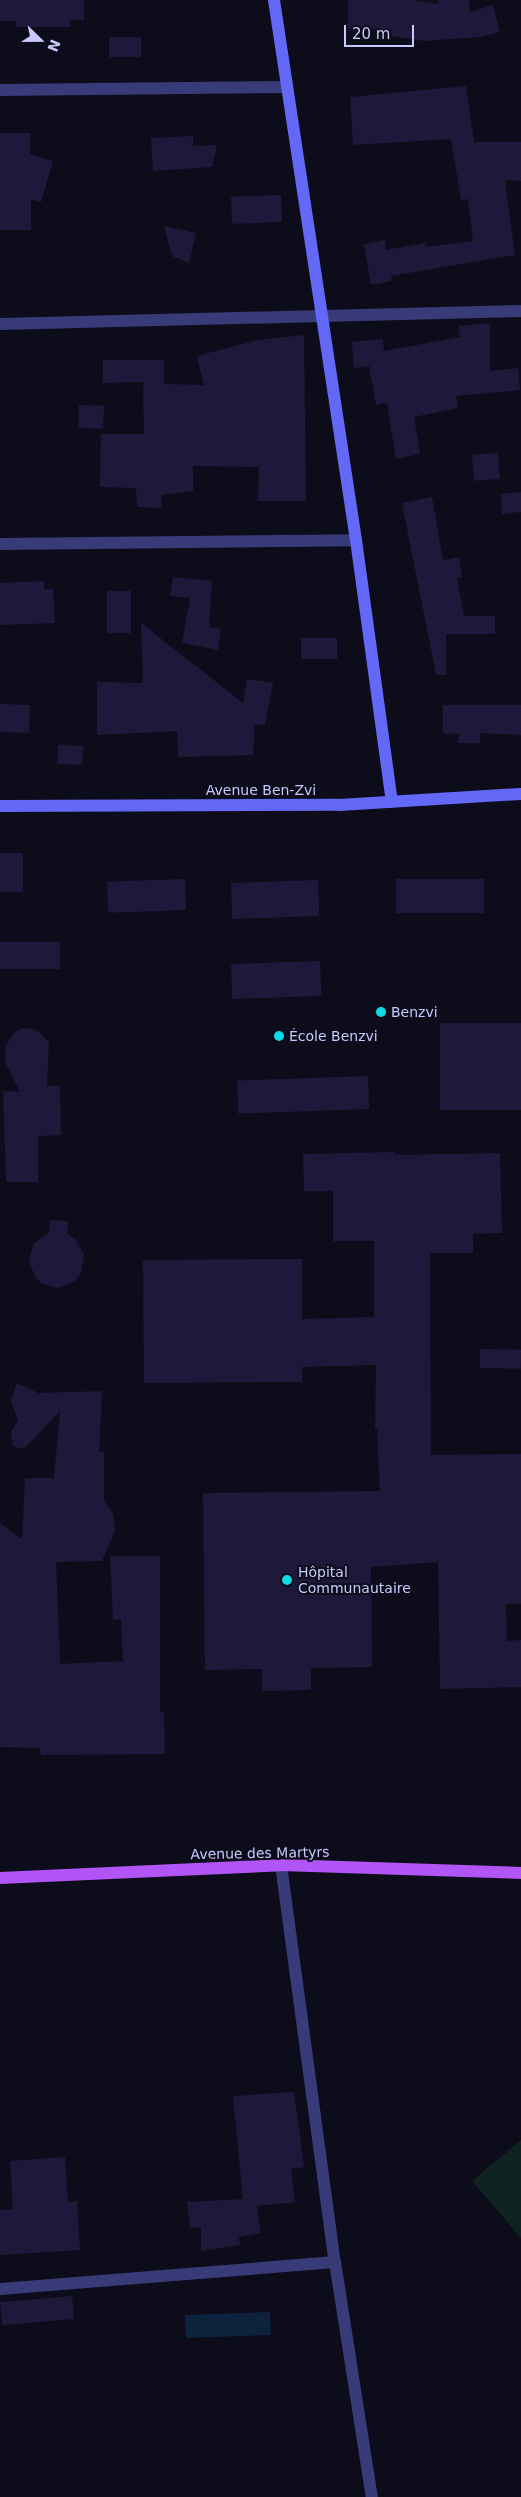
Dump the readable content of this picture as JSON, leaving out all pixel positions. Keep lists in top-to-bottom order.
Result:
{
  "streets": {
    "main road": ["Avenue des Martyrs"],
    "street": ["Avenue Ben-Zvi"]
  },
  "places": ["Benzvi", "École Benzvi", "Hôpital Communautaire"],
  "scale_bar": "20 m",
  "north": "right"
}
